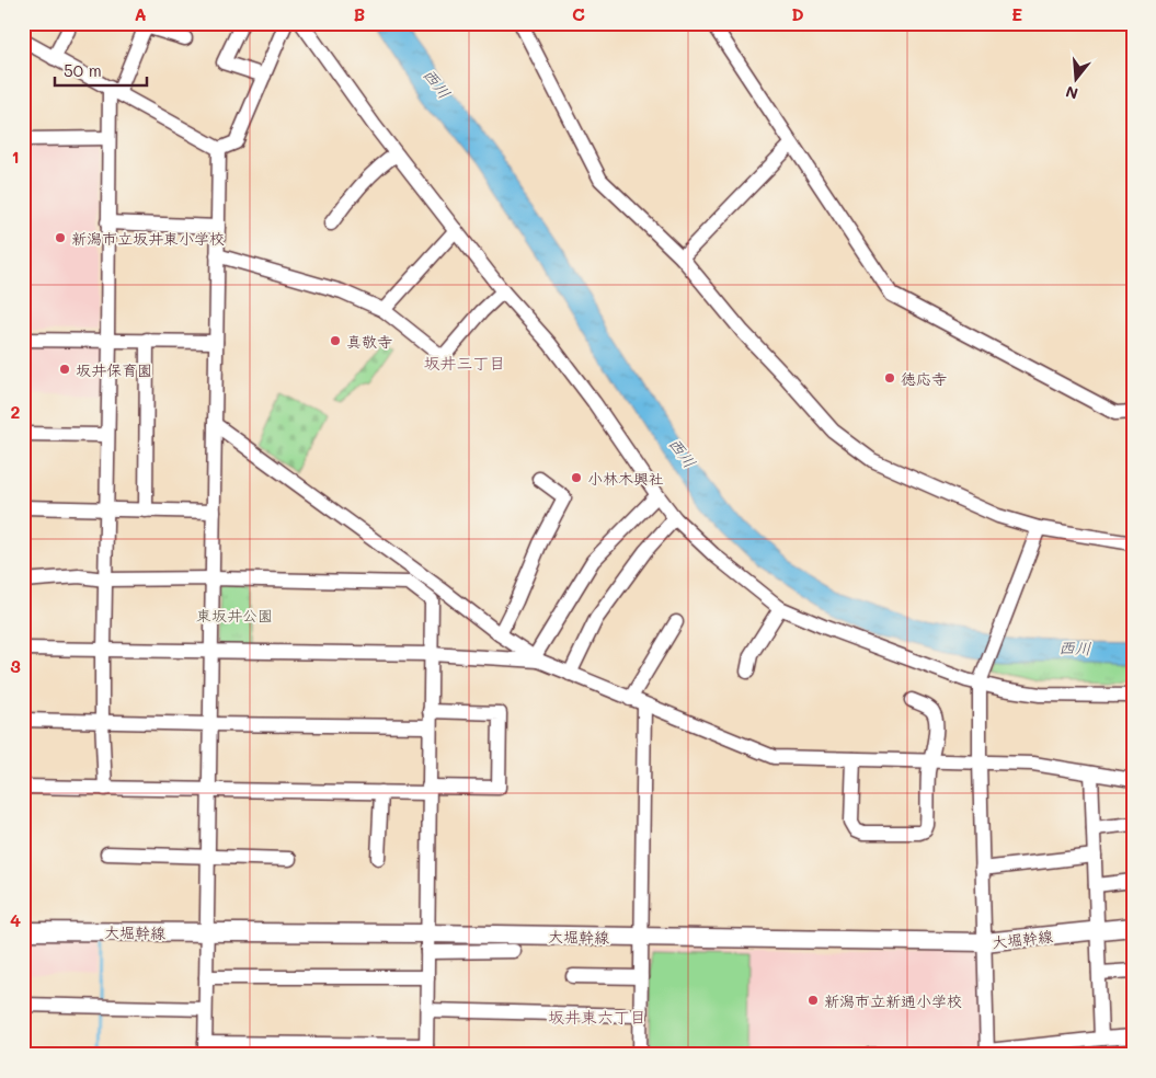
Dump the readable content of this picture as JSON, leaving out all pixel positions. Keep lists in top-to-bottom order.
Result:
{
  "streets": {
    "street": ["大堀幹線"]
  },
  "districts": ["坂井三丁目", "坂井東六丁目"],
  "water": ["西川"],
  "parks": ["東坂井公園"],
  "places": [
    "新潟市立坂井東小学校",
    "真敬寺",
    "坂井保育園",
    "徳応寺",
    "小林木興社",
    "新潟市立新通小学校"
  ],
  "scale_bar": "50 m",
  "north": "bottom",
  "grid": {
    "columns": [
      "A",
      "B",
      "C",
      "D",
      "E"
    ],
    "rows": [
      "1",
      "2",
      "3",
      "4"
    ]
  }
}
